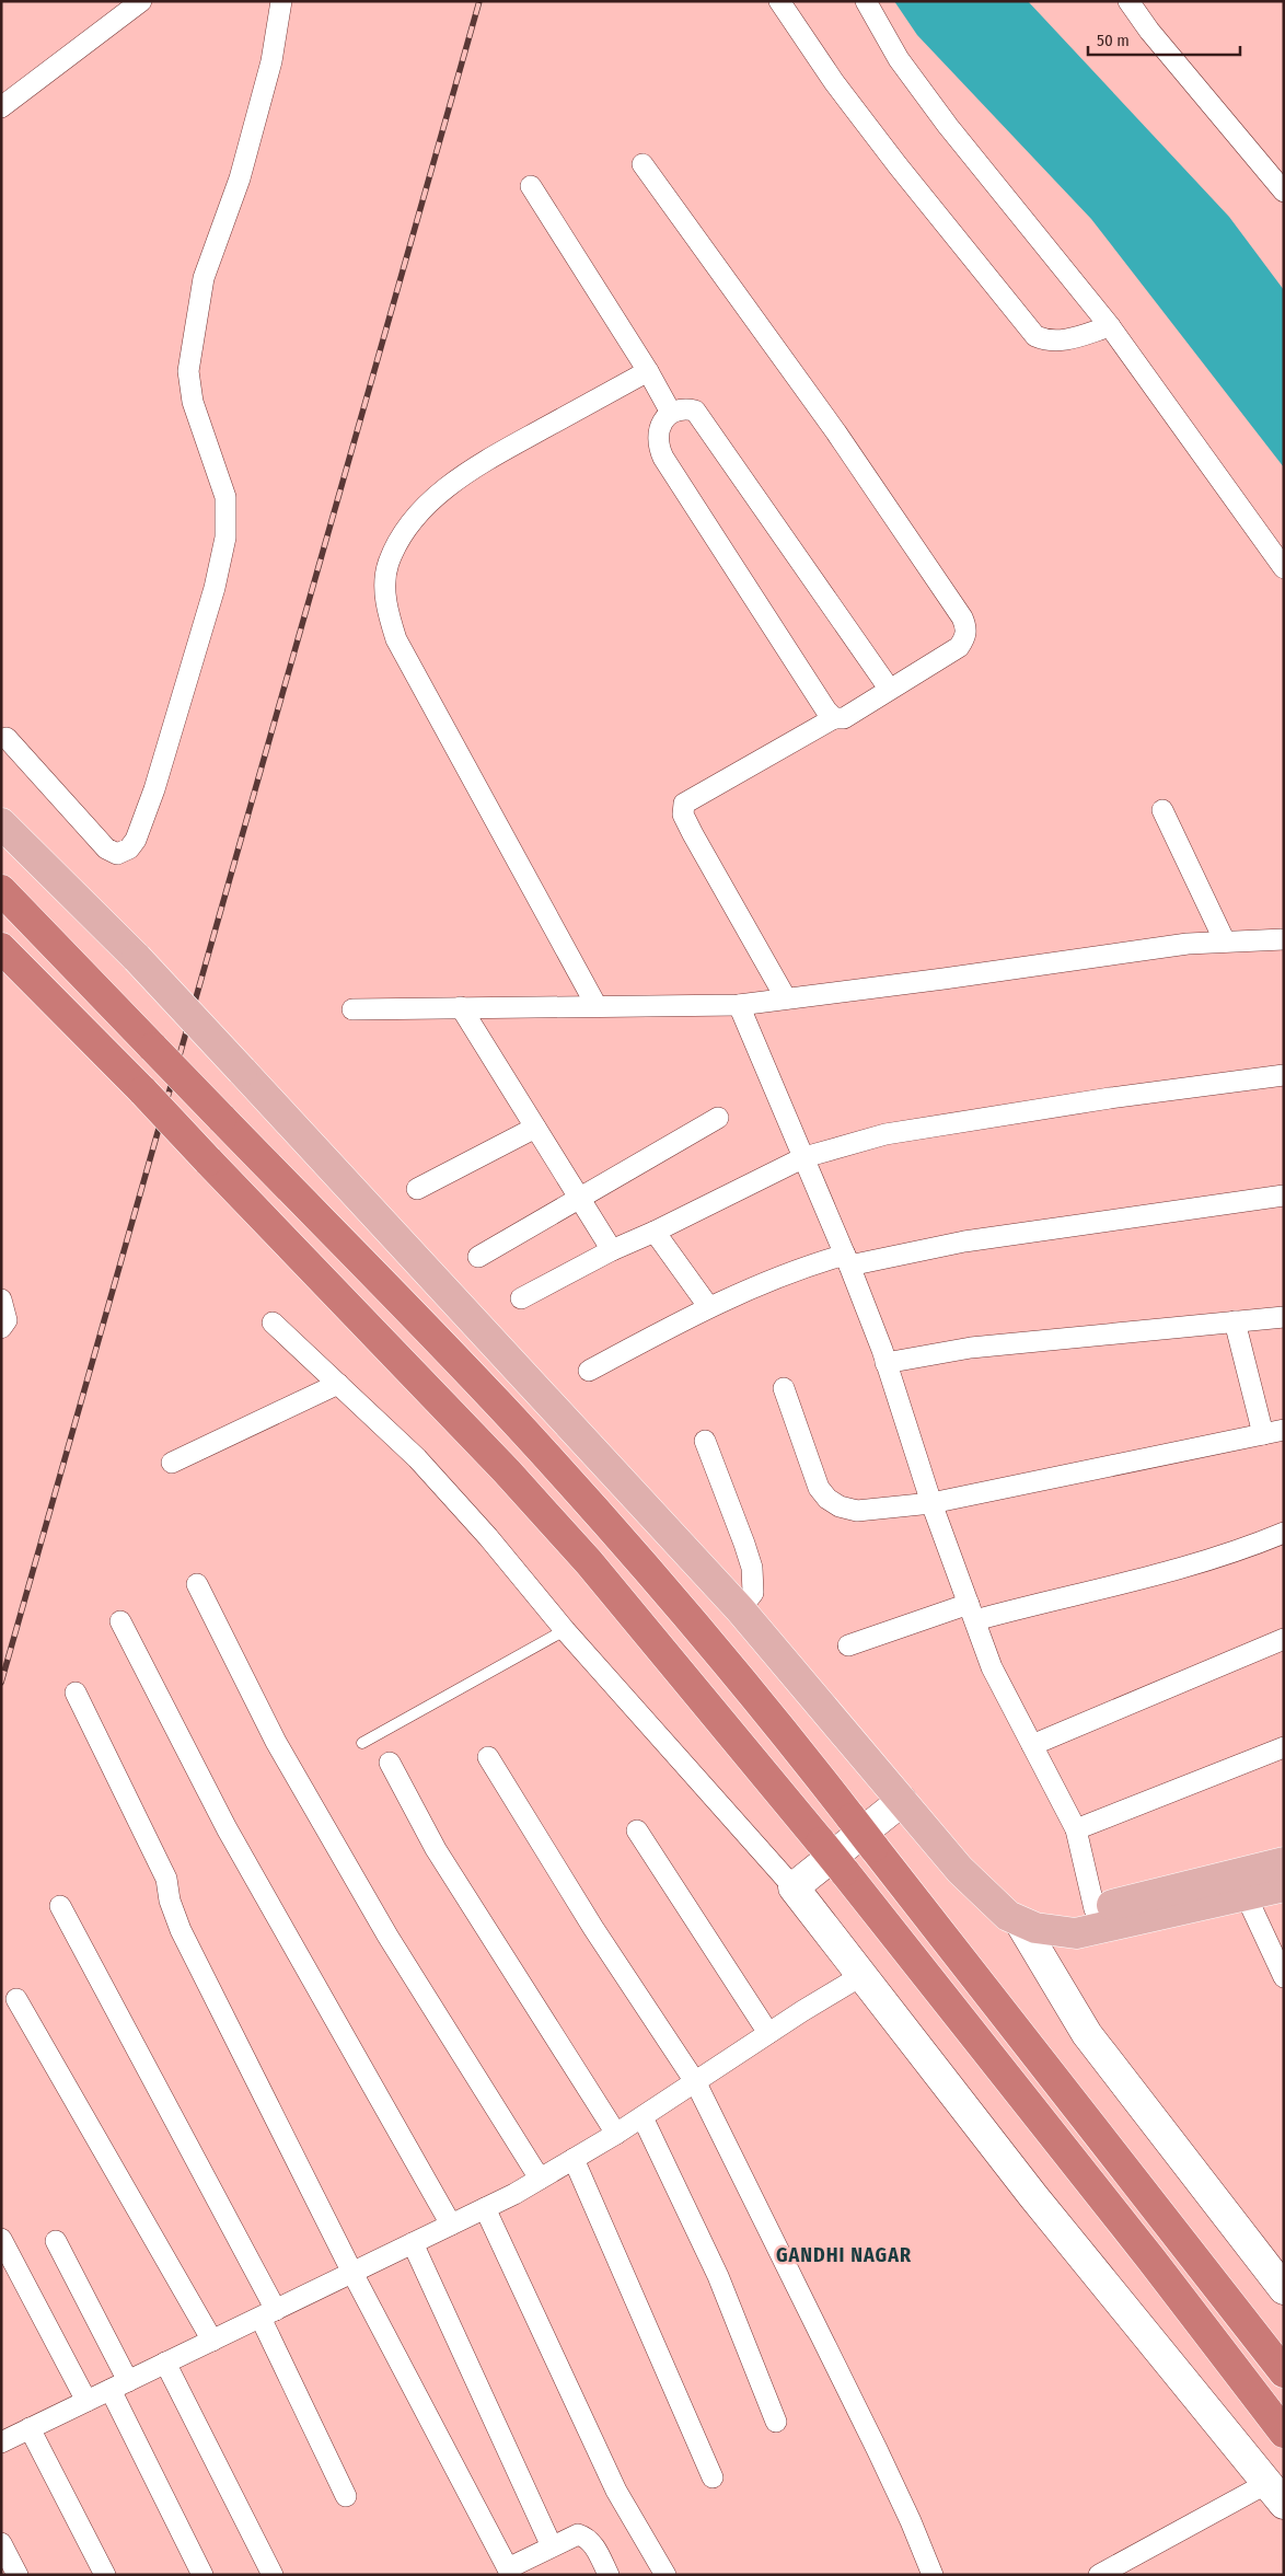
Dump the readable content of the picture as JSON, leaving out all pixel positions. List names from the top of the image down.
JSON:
{
  "districts": ["GANDHI NAGAR"],
  "scale_bar": "50 m"
}
